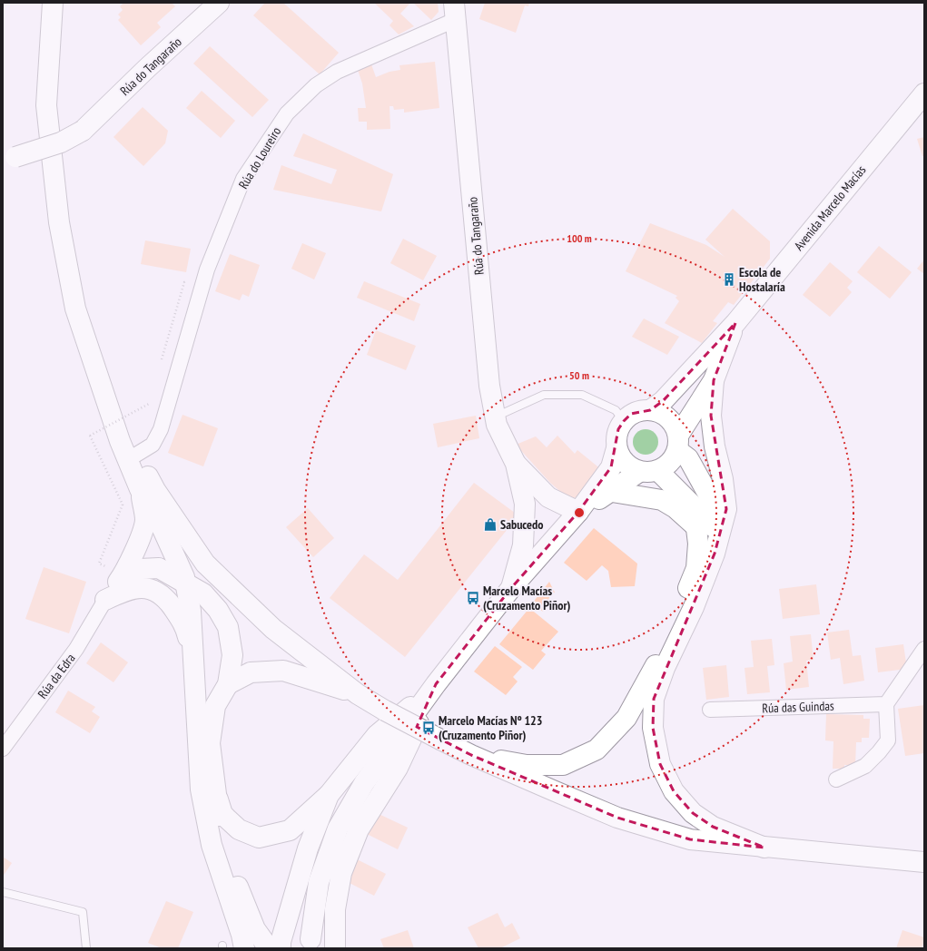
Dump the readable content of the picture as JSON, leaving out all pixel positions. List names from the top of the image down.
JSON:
{
  "streets": {
    "main road": ["Rúa do Tangaraño", "Avenida Marcelo Macías"],
    "street": ["Rúa do Loureiro", "Rúa da Edra", "Rúa das Guindas"]
  },
  "crossings": [
    ["Rúa do Tangaraño", "Rúa do Loureiro"]
  ],
  "places": {
    "building": ["Escola de Hostalaría"],
    "shop": ["Sabucedo"],
    "bus stop": ["Marcelo Macías (Cruzamento Piñor)", "Marcelo Macías Nº 123 (Cruzamento Piñor)"]
  },
  "rings": ["100 m", "50 m"]
}
